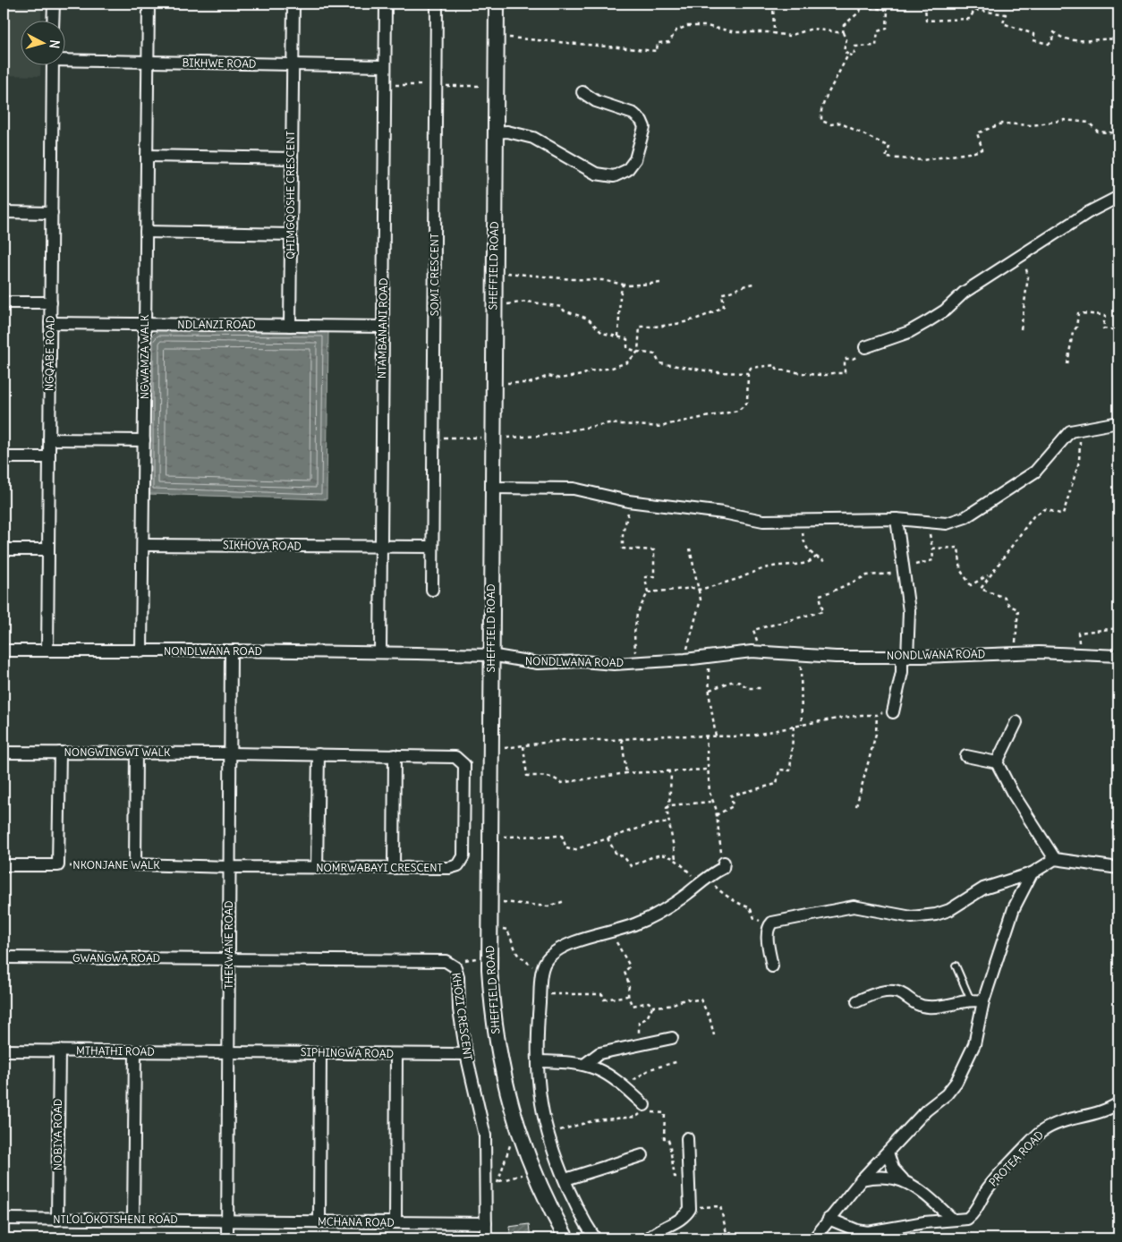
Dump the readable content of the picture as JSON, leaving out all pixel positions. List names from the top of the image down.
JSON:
{
  "streets": {
    "street": [
      "BIKHWE ROAD",
      "QHIMGQOSHE CRESCENT",
      "SHEFFIELD ROAD",
      "SOMI CRESCENT",
      "NDLANZI ROAD",
      "NTAMBANANI ROAD",
      "NGQABE ROAD",
      "NGWAMZA WALK",
      "SIKHOVA ROAD",
      "NONDLWANA ROAD",
      "NONGWINGWI WALK",
      "NKONJANE WALK",
      "NOMRWABAYI CRESCENT",
      "THEKWANE ROAD",
      "GWANGWA ROAD",
      "KHOZI CRESCENT",
      "MTHATHI ROAD",
      "SIPHINGWA ROAD",
      "NOBIYA ROAD",
      "PROTEA ROAD",
      "NTLOLOKOTSHENI ROAD",
      "MCHANA ROAD"
    ]
  },
  "crossings": [
    ["BIKHWE ROAD", "QHIMGQOSHE CRESCENT"],
    ["BIKHWE ROAD", "NTAMBANANI ROAD"],
    ["BIKHWE ROAD", "NGWAMZA WALK"],
    ["QHIMGQOSHE CRESCENT", "NDLANZI ROAD"],
    ["SHEFFIELD ROAD", "NONDLWANA ROAD"],
    ["NDLANZI ROAD", "NTAMBANANI ROAD"],
    ["NDLANZI ROAD", "NGQABE ROAD"],
    ["NDLANZI ROAD", "NGWAMZA WALK"],
    ["NTAMBANANI ROAD", "SIKHOVA ROAD"],
    ["NTAMBANANI ROAD", "NONDLWANA ROAD"],
    ["NGQABE ROAD", "NONDLWANA ROAD"],
    ["NGWAMZA WALK", "SIKHOVA ROAD"],
    ["NGWAMZA WALK", "NONDLWANA ROAD"],
    ["NONDLWANA ROAD", "THEKWANE ROAD"],
    ["NONGWINGWI WALK", "NOMRWABAYI CRESCENT"],
    ["NONGWINGWI WALK", "THEKWANE ROAD"],
    ["NKONJANE WALK", "NOMRWABAYI CRESCENT"],
    ["NKONJANE WALK", "THEKWANE ROAD"],
    ["NOMRWABAYI CRESCENT", "THEKWANE ROAD"],
    ["THEKWANE ROAD", "GWANGWA ROAD"],
    ["THEKWANE ROAD", "KHOZI CRESCENT"],
    ["THEKWANE ROAD", "MTHATHI ROAD"],
    ["THEKWANE ROAD", "SIPHINGWA ROAD"],
    ["THEKWANE ROAD", "NTLOLOKOTSHENI ROAD"],
    ["THEKWANE ROAD", "MCHANA ROAD"],
    ["GWANGWA ROAD", "KHOZI CRESCENT"],
    ["KHOZI CRESCENT", "SIPHINGWA ROAD"],
    ["KHOZI CRESCENT", "MCHANA ROAD"],
    ["MTHATHI ROAD", "SIPHINGWA ROAD"],
    ["MTHATHI ROAD", "NOBIYA ROAD"],
    ["NOBIYA ROAD", "NTLOLOKOTSHENI ROAD"],
    ["NTLOLOKOTSHENI ROAD", "MCHANA ROAD"]
  ],
  "north": "right"
}
